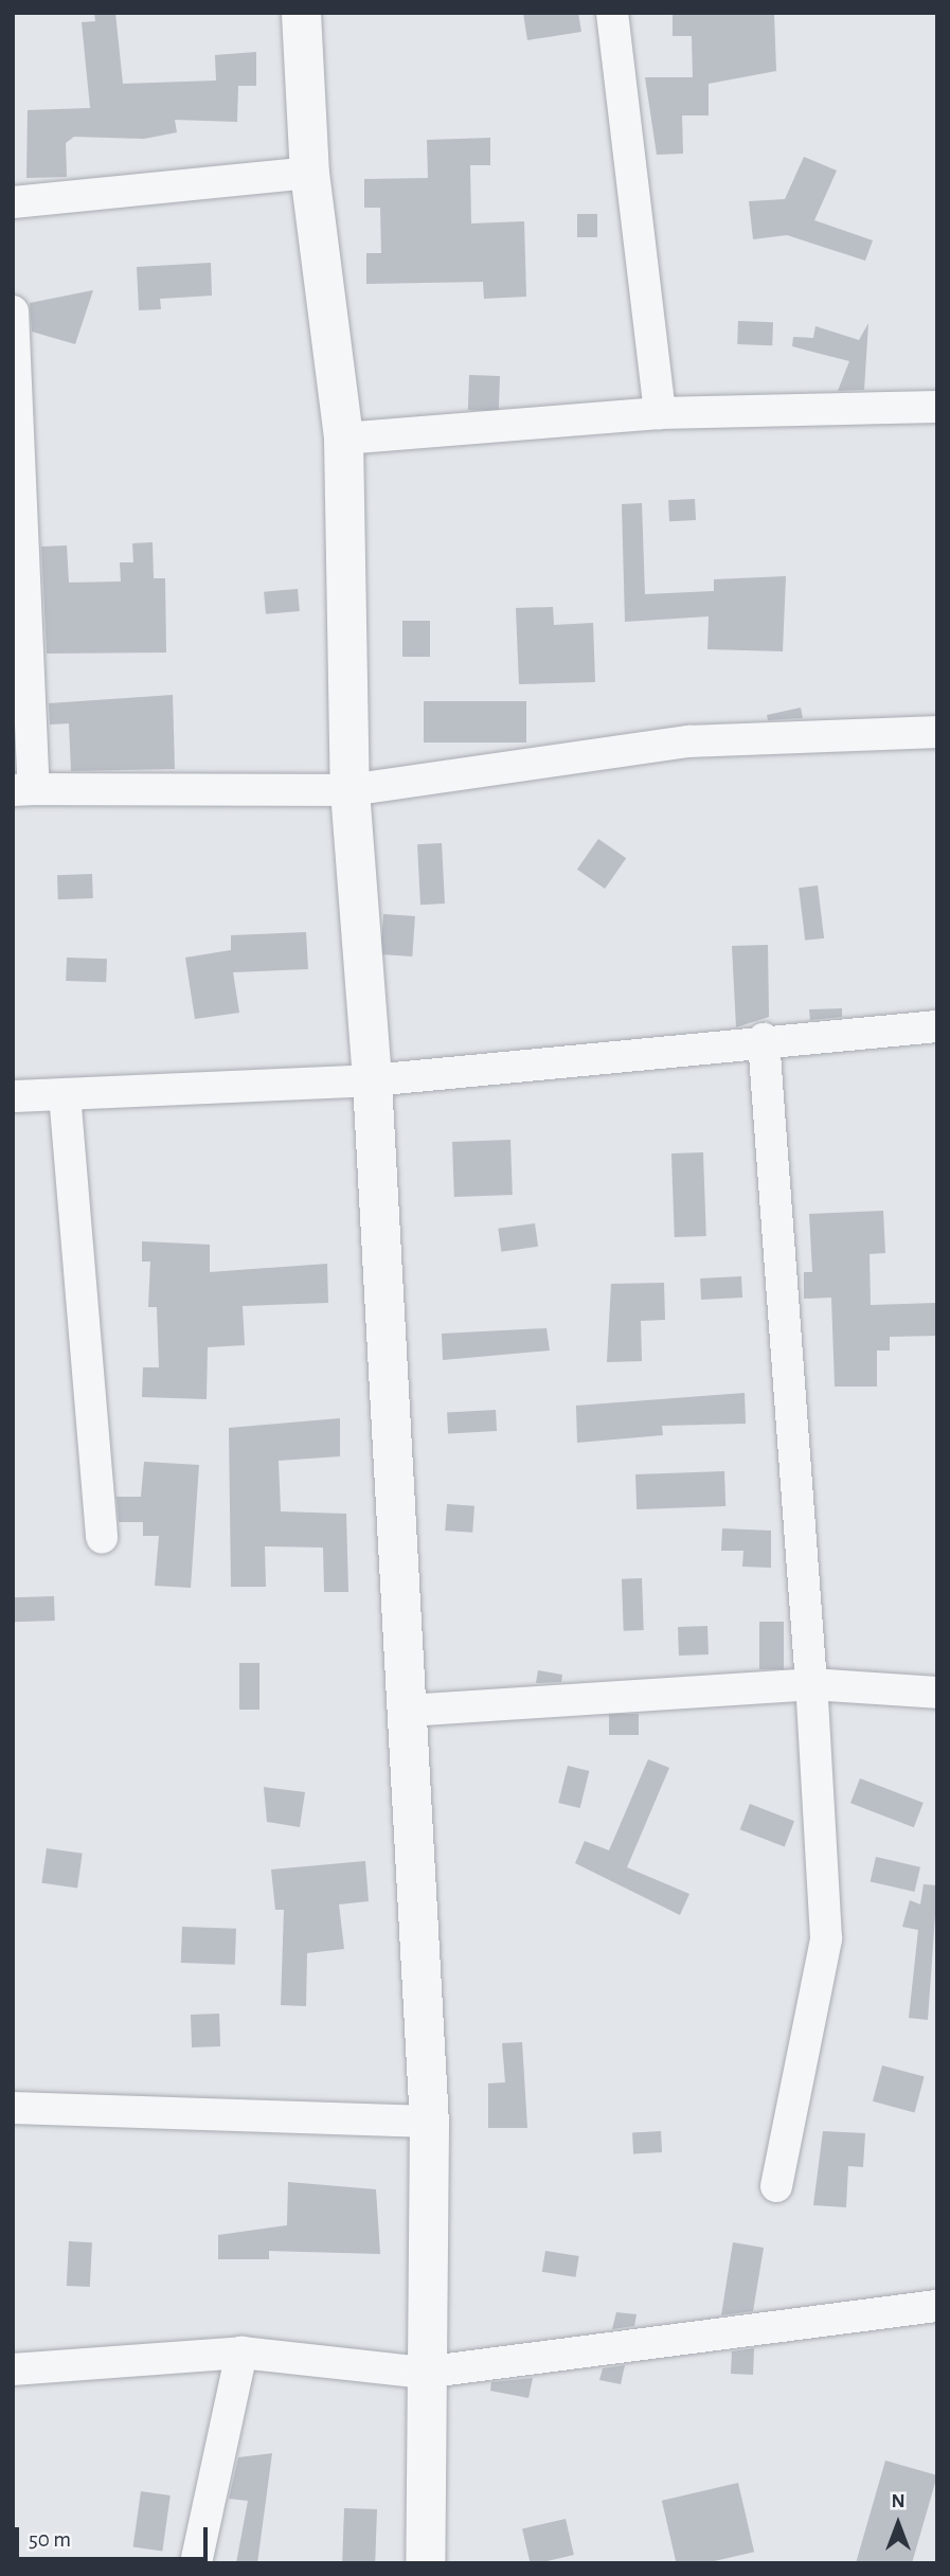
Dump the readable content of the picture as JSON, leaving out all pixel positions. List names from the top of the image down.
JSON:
{
  "scale_bar": "50 m",
  "north": "top"
}
